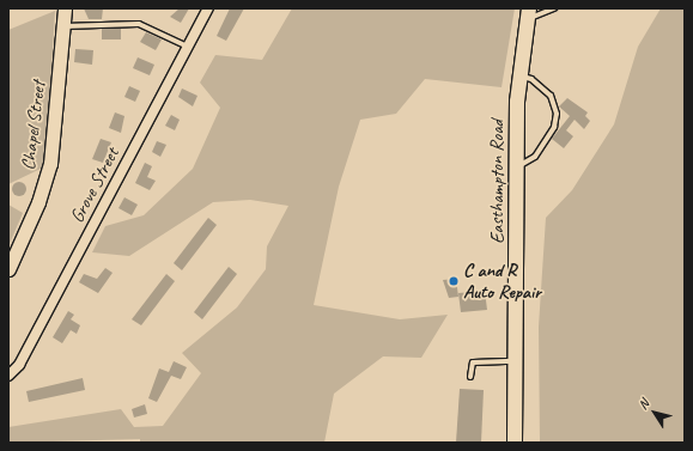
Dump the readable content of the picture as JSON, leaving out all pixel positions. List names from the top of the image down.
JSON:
{
  "streets": {
    "main road": ["Chapel Street", "Easthampton Road"],
    "street": ["Grove Street"]
  },
  "places": ["C and R Auto Repair"],
  "north": "top left"
}
